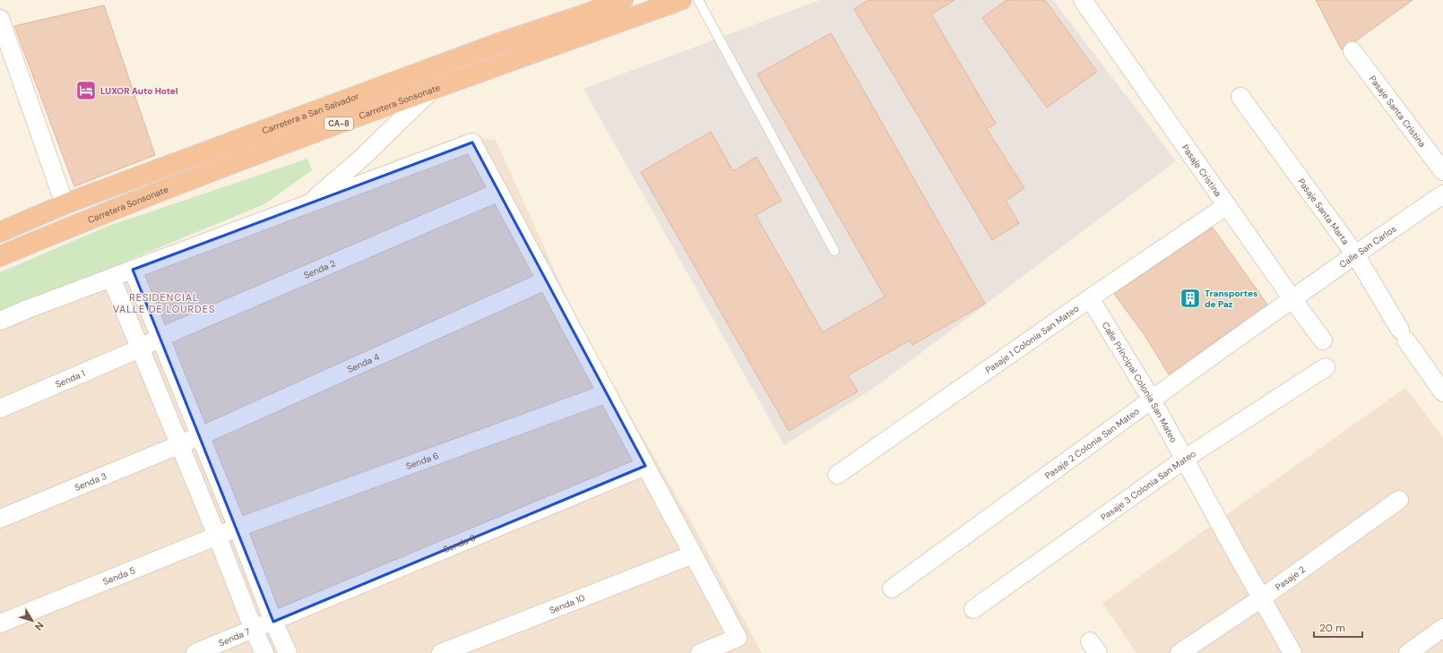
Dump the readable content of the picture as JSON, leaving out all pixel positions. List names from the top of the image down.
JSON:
{
  "streets": {
    "highway": ["Carretera Sonsonate", "Carretera a San Salvador", "CA-8"],
    "street": [
      "Pasaje Santa Cristina",
      "Pasaje Cristina",
      "Pasaje Santa Marta",
      "Calle San Carlos",
      "Senda 2",
      "Pasaje 1 Colonia San Mateo",
      "Senda 4",
      "Senda 1",
      "Calle Principal Colonia San Mateo",
      "Pasaje 2 Colonia San Mateo",
      "Senda 6",
      "Senda 3",
      "Pasaje 3 Colonia San Mateo",
      "Senda 8",
      "Senda 5",
      "Pasaje 2",
      "Senda 10",
      "Senda 7"
    ]
  },
  "crossings": [
    ["Pasaje Cristina", "Calle San Carlos"],
    ["Pasaje Cristina", "Pasaje 1 Colonia San Mateo"],
    ["Pasaje Cristina", "Pasaje 2 Colonia San Mateo"],
    ["Pasaje Santa Marta", "Calle San Carlos"],
    ["Calle San Carlos", "Pasaje 2 Colonia San Mateo"],
    ["Senda 2", "Senda 1"],
    ["Pasaje 1 Colonia San Mateo", "Calle Principal Colonia San Mateo"],
    ["Senda 4", "Senda 3"],
    ["Calle Principal Colonia San Mateo", "Pasaje 2 Colonia San Mateo"],
    ["Calle Principal Colonia San Mateo", "Pasaje 3 Colonia San Mateo"],
    ["Calle Principal Colonia San Mateo", "Pasaje 2"],
    ["Senda 6", "Senda 5"],
    ["Senda 8", "Senda 7"]
  ],
  "districts": ["RESIDENCIAL VALLE DE LOURDES"],
  "places": {
    "hotel": ["LUXOR Auto Hotel"],
    "building": ["Transportes de Paz"]
  },
  "scale_bar": "20 m",
  "north": "bottom right"
}
